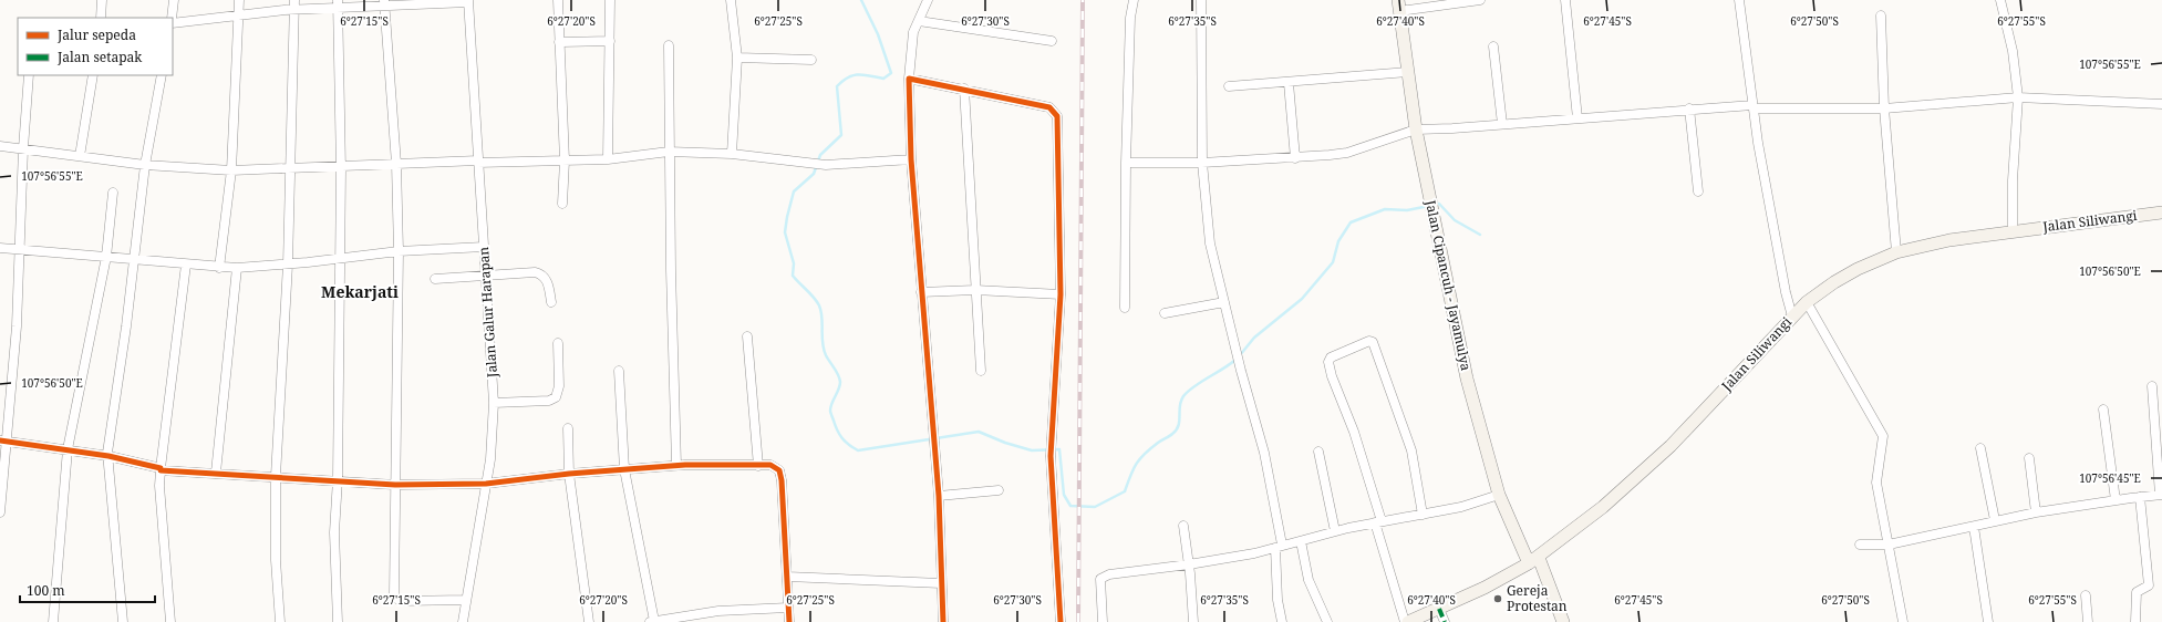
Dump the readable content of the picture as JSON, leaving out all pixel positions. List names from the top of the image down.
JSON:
{
  "streets": {
    "street": ["Jalan Siliwangi", "Jalan Cipancuh - Jayamulya", "Jalan Galur Harapan"]
  },
  "crossings": [
    ["Jalan Siliwangi", "Jalan Cipancuh - Jayamulya"]
  ],
  "districts": ["Mekarjati"],
  "places": ["Gereja Protestan"],
  "legend": ["Jalur sepeda", "Jalan setapak"],
  "scale_bar": "100 m",
  "coordinates": [
    "6°27'15\"S",
    "6°27'20\"S",
    "6°27'25\"S",
    "6°27'30\"S",
    "6°27'35\"S",
    "6°27'40\"S",
    "6°27'45\"S",
    "6°27'50\"S",
    "6°27'55\"S",
    "107°56'55\"E",
    "107°56'50\"E",
    "107°56'45\"E"
  ]
}
